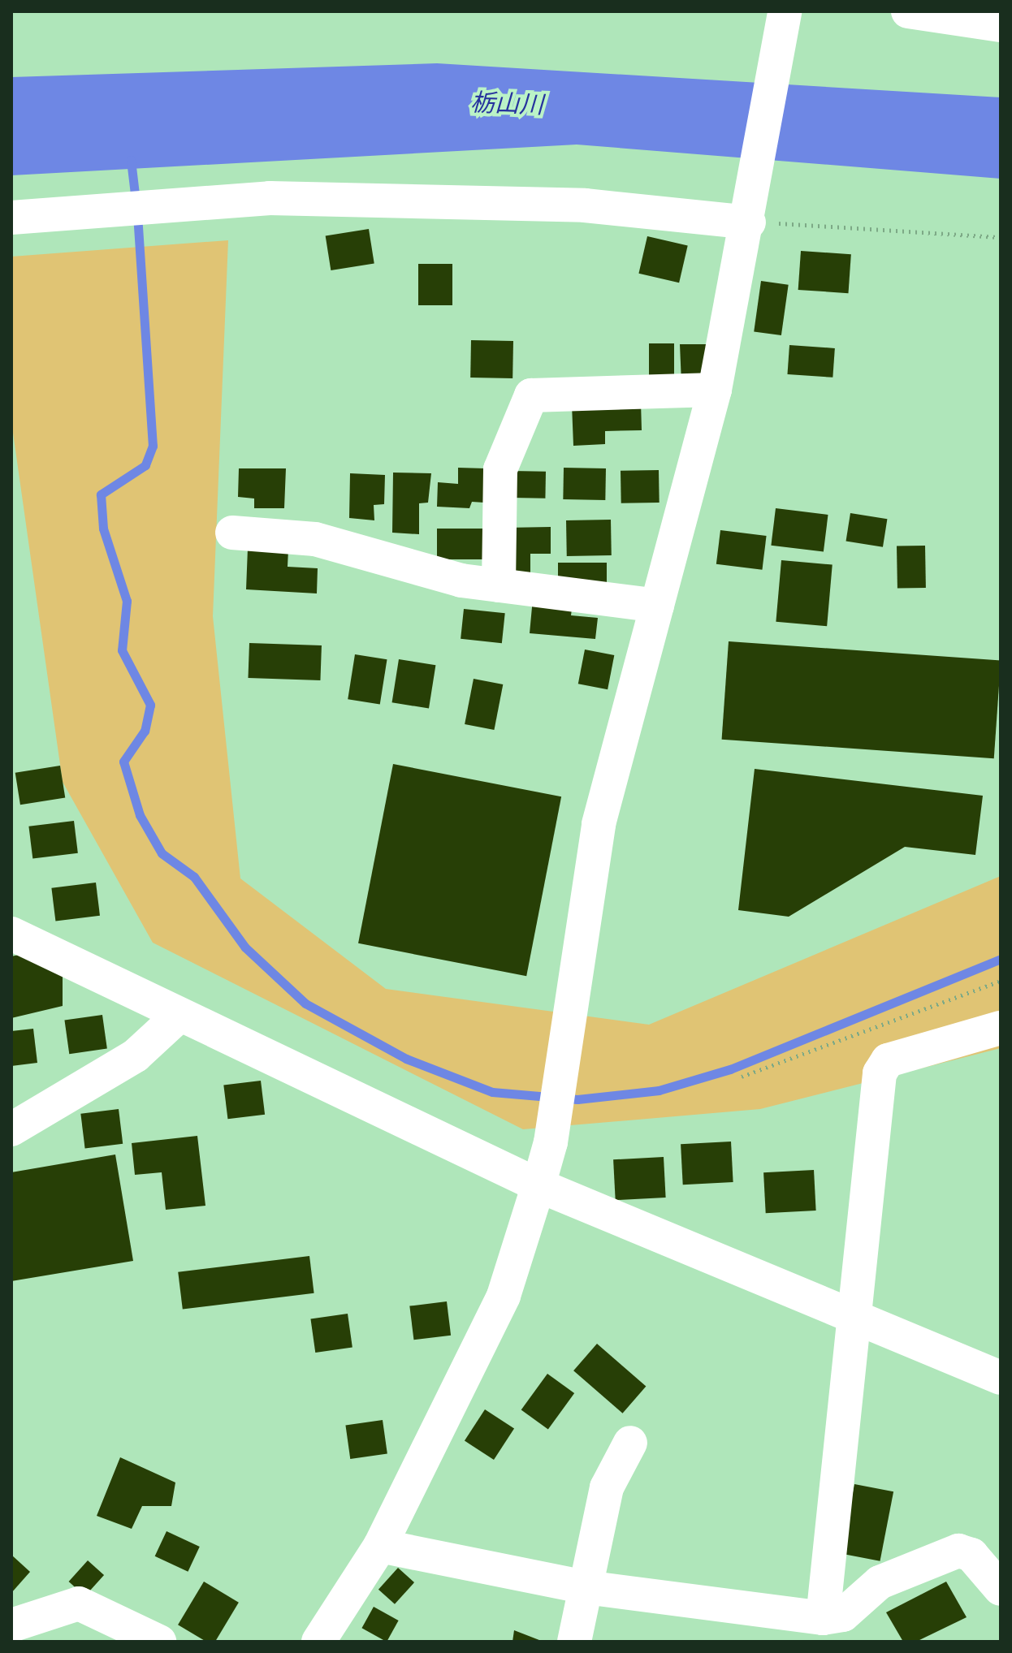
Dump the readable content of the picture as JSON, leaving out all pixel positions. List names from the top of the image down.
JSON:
{
  "water": ["栃山川"]
}
